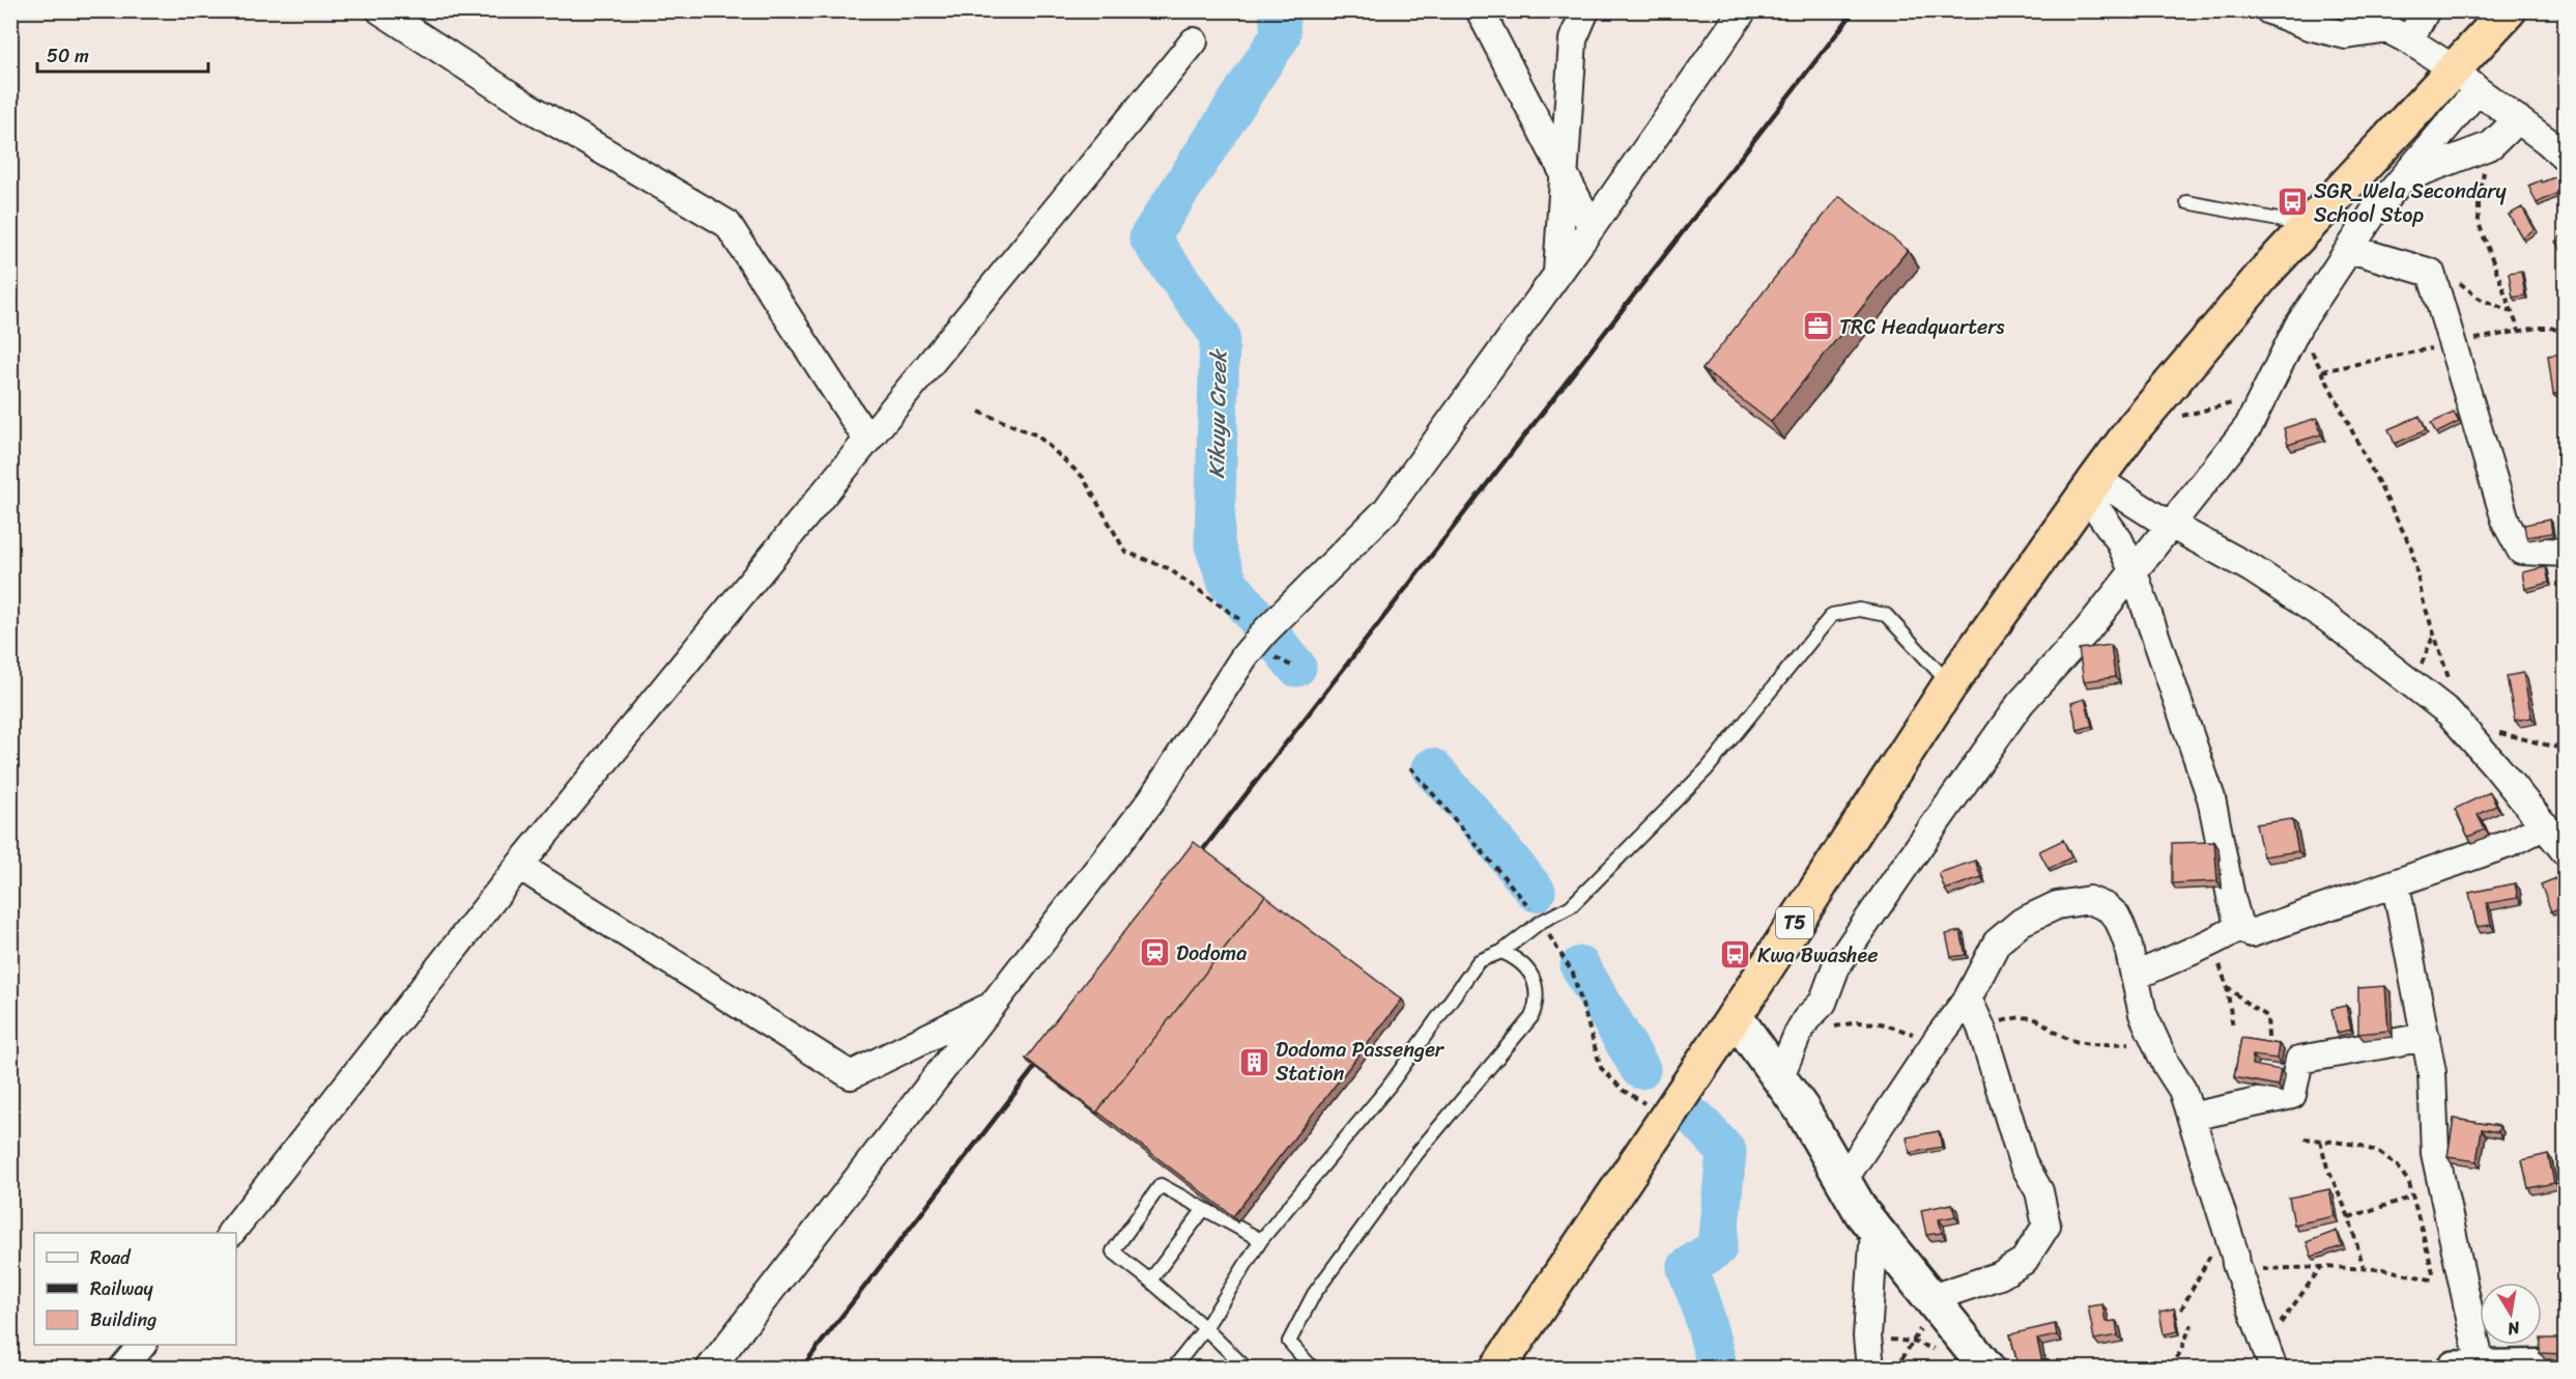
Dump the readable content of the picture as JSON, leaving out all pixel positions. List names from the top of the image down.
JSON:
{
  "streets": {
    "highway": ["T5"]
  },
  "water": ["Kikuyu Creek"],
  "places": {
    "bus stop": ["SGR_Wela Secondary School Stop", "Kwa Bwashee"],
    "office": ["TRC Headquarters"],
    "station": ["Dodoma"],
    "building": ["Dodoma Passenger Station"]
  },
  "legend": ["Road", "Railway", "Building"],
  "scale_bar": "50 m",
  "north": "bottom"
}
